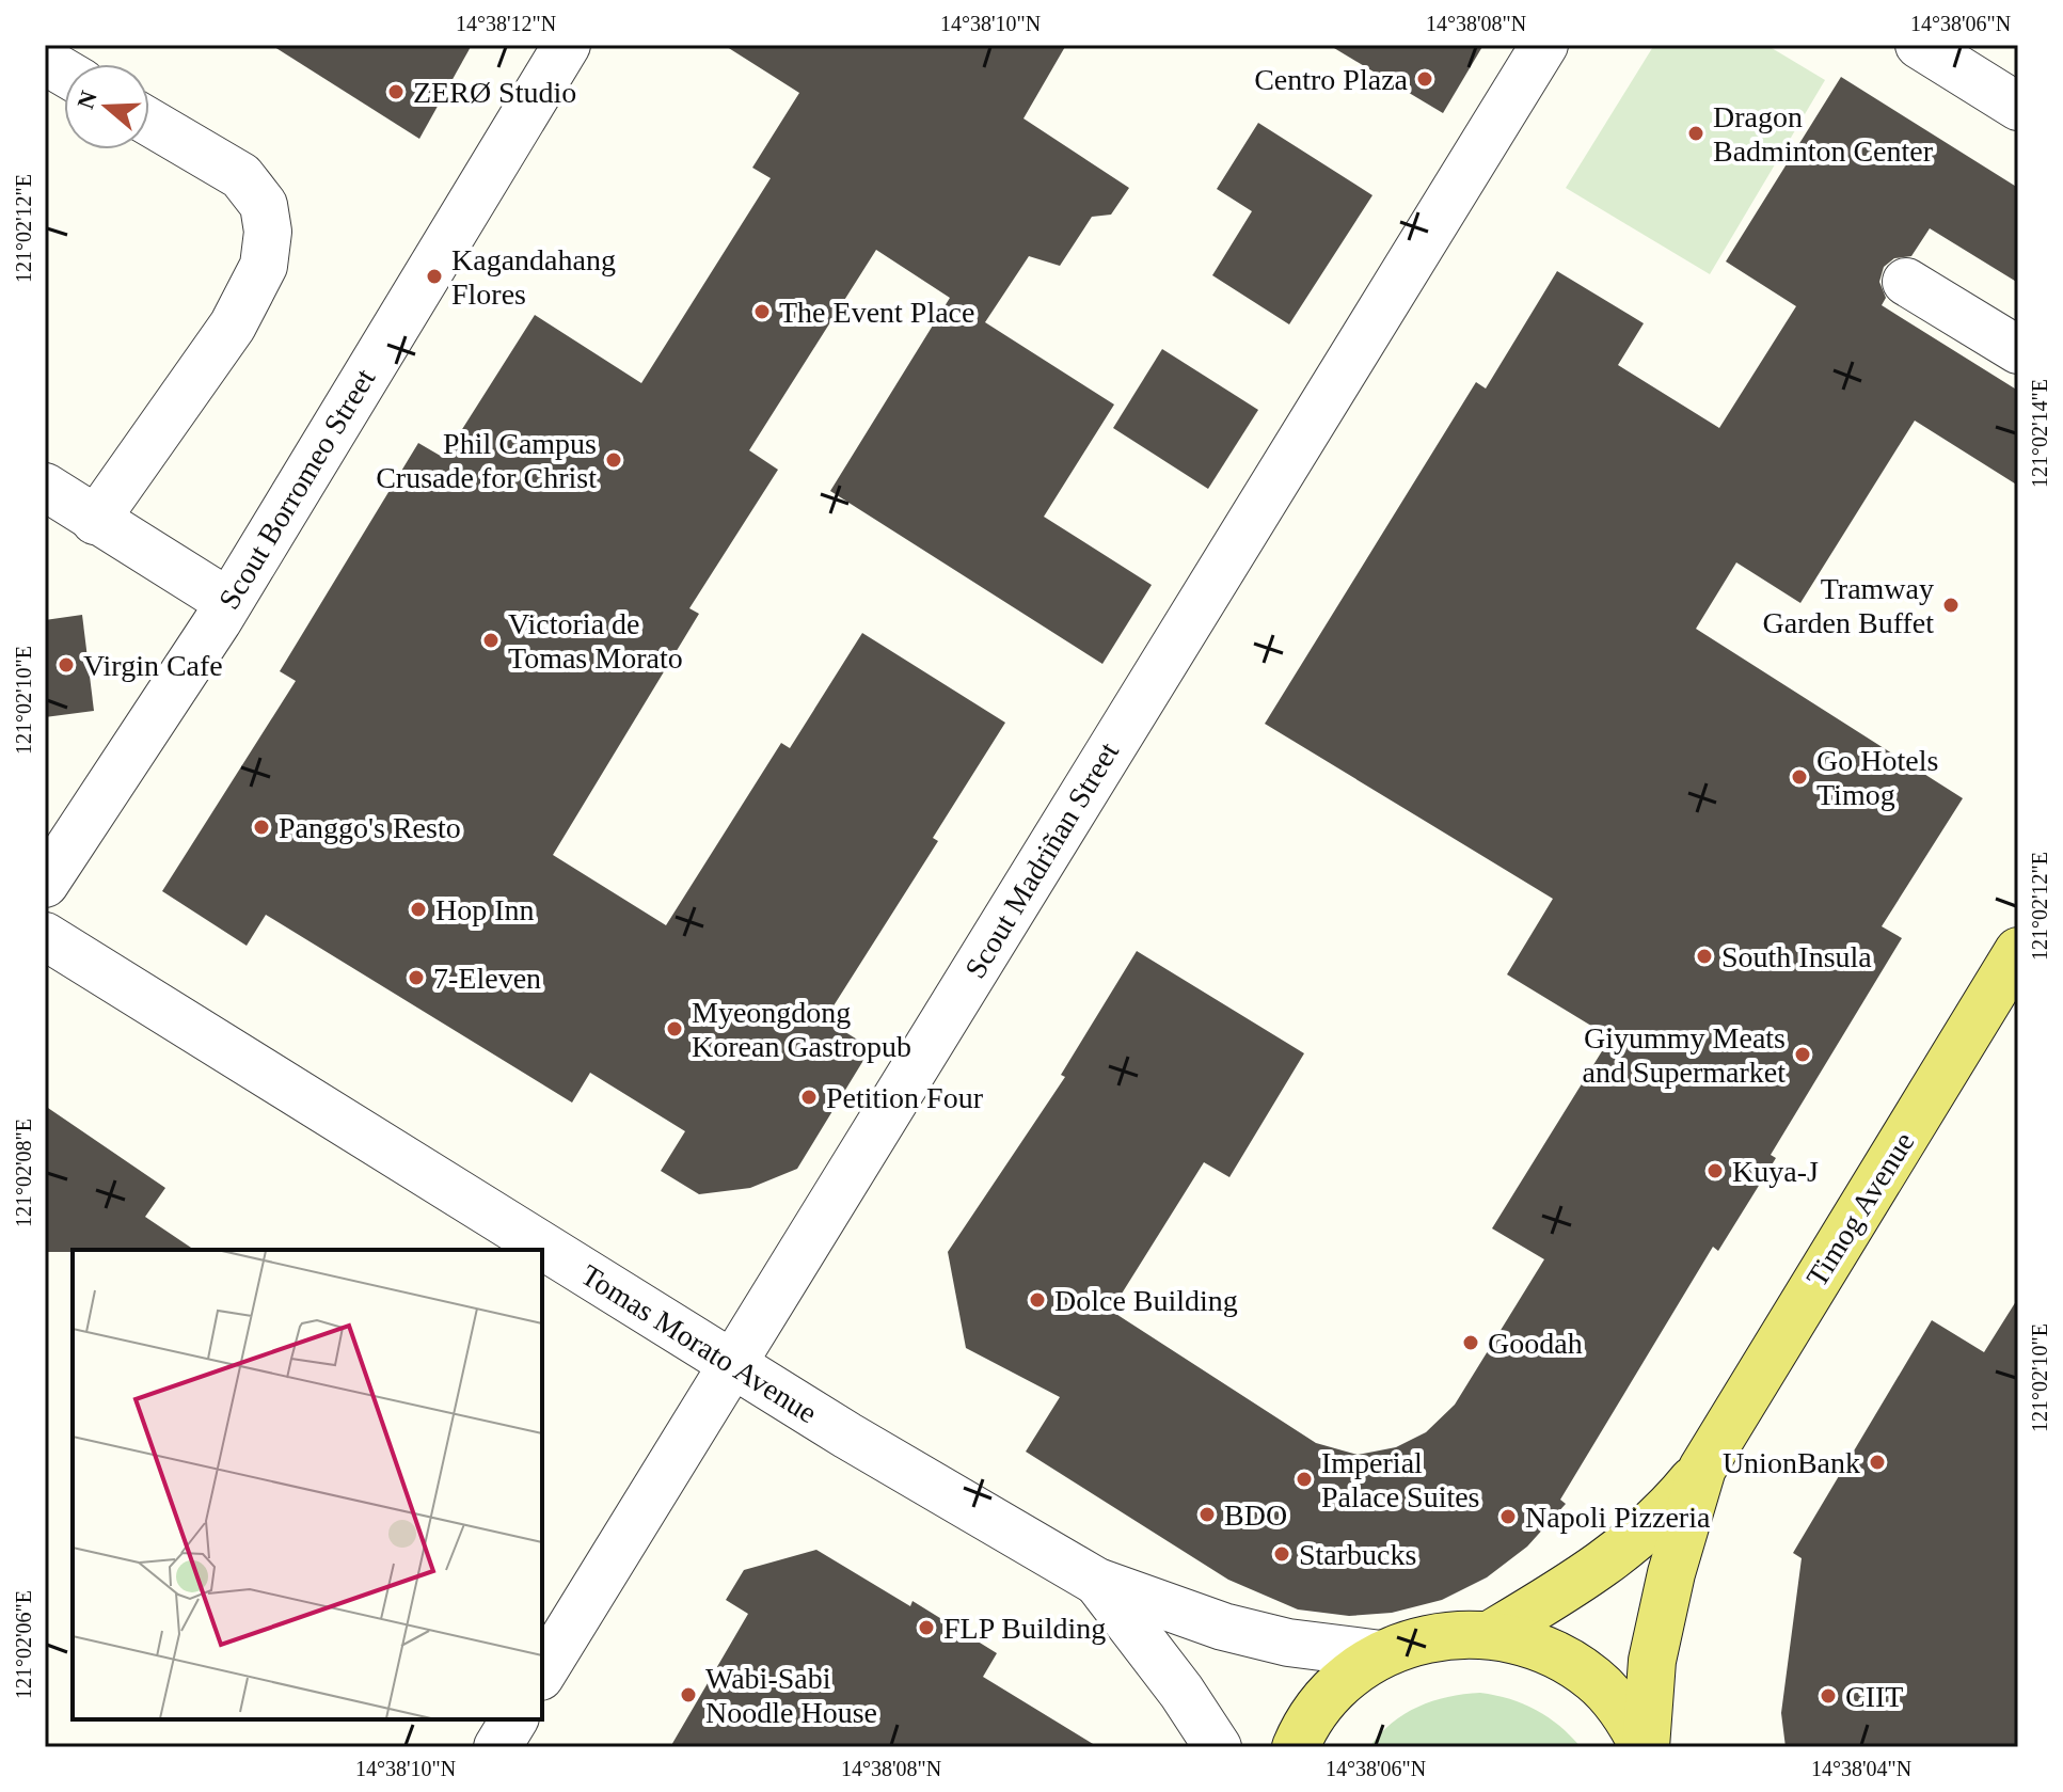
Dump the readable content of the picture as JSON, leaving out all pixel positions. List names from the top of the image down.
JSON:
{
  "streets": {
    "main road": ["Timog Avenue"],
    "street": ["Scout Borromeo Street", "Scout Madriñan Street", "Tomas Morato Avenue"]
  },
  "crossings": [
    ["Scout Madriñan Street", "Tomas Morato Avenue"]
  ],
  "places": [
    "Centro Plaza",
    "ZERØ Studio",
    "Dragon Badminton Center",
    "Kagandahang Flores",
    "The Event Place",
    "Phil Campus Crusade for Christ",
    "Tramway Garden Buffet",
    "Victoria de Tomas Morato",
    "Virgin Cafe",
    "Go Hotels Timog",
    "Panggo's Resto",
    "Hop Inn",
    "South Insula",
    "7-Eleven",
    "Myeongdong Korean Gastropub",
    "Giyummy Meats and Supermarket",
    "Petition Four",
    "Kuya-J",
    "Dolce Building",
    "Goodah",
    "UnionBank",
    "Imperial Palace Suites",
    "BDO",
    "Napoli Pizzeria",
    "Starbucks",
    "FLP Building",
    "Wabi-Sabi Noodle House",
    "CIIT"
  ],
  "north": "left",
  "coordinates": [
    "14°38'12\"N",
    "14°38'10\"N",
    "14°38'08\"N",
    "14°38'06\"N",
    "121°02'12\"E",
    "121°02'14\"E",
    "121°02'10\"E",
    "121°02'08\"E",
    "121°02'06\"E",
    "14°38'04\"N"
  ]
}
